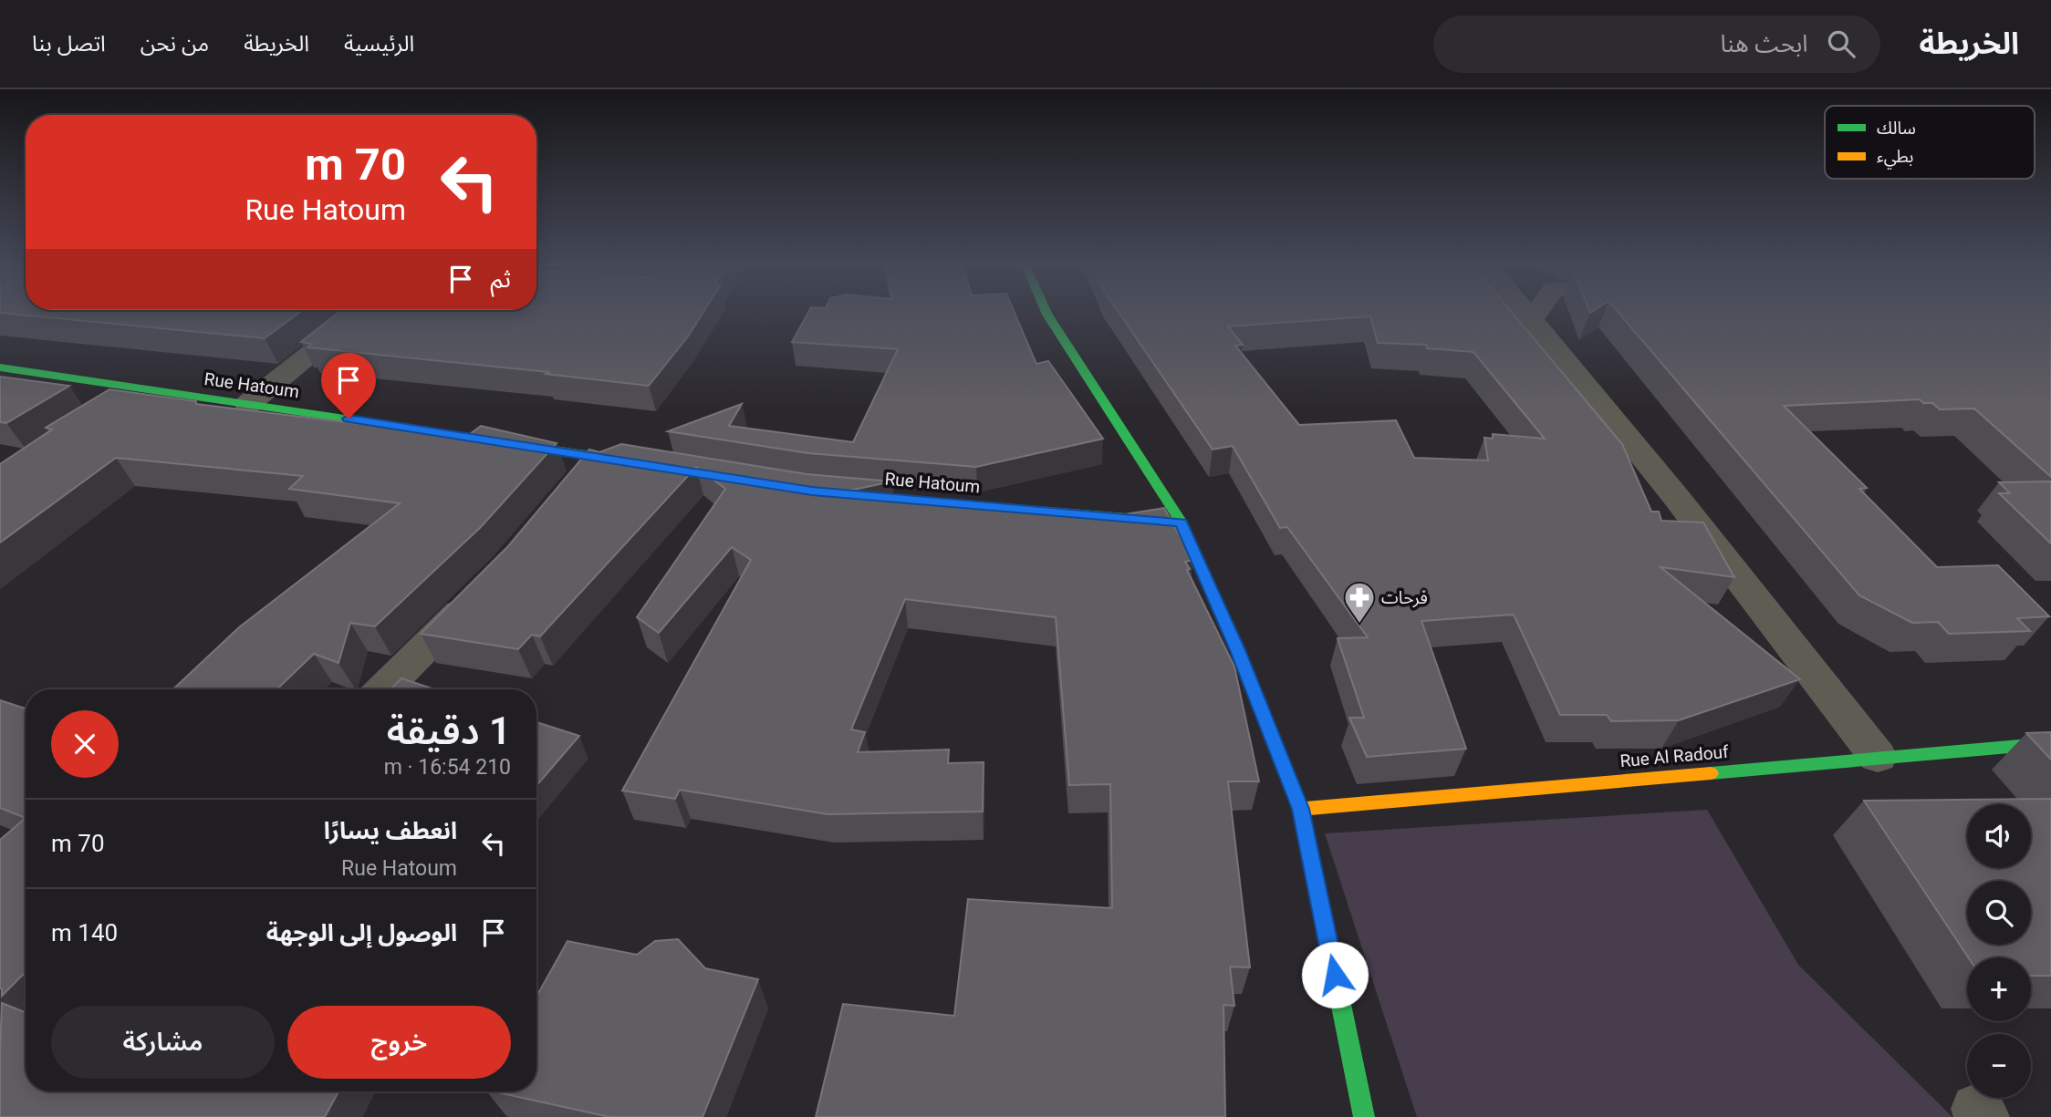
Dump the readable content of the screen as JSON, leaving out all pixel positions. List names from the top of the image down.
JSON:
{
  "streets": {
    "street": ["Rue Hatoum", "Rue Al Radouf"]
  },
  "places": {
    "pharmacy": ["فرحات"]
  },
  "legend": ["سالك", "بطيء"],
  "page": {
    "header": "الخريطة",
    "search": "ابحث هنا",
    "nav": [
      "الرئيسية",
      "الخريطة",
      "من نحن",
      "اتصل بنا"
    ],
    "turn": ["70 m", "Rue Hatoum"],
    "then": "ثم",
    "heading": ["1 دقيقة", "210 m · 16:54"],
    "list": [
      {
        "name": "انعطف يسارًا",
        "note": "Rue Hatoum",
        "value": "70 m"
      },
      {
        "name": "الوصول إلى الوجهة",
        "value": "140 m"
      }
    ],
    "map_buttons": ["+", "−"],
    "buttons": ["خروج", "مشاركة"]
  }
}
